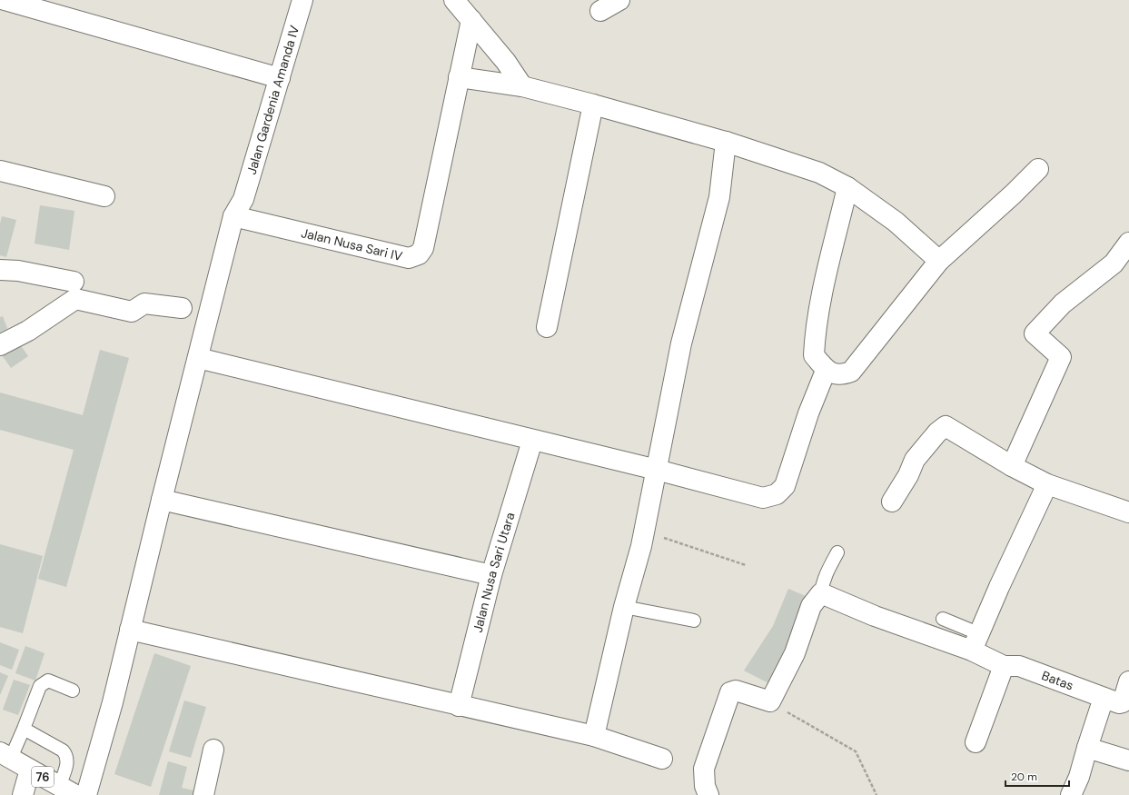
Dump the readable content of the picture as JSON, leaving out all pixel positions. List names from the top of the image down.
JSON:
{
  "streets": {
    "street": [
      "Jalan Gardenia Amanda IV",
      "Jalan Nusa Sari IV",
      "Jalan Nusa Sari Utara",
      "Batas",
      "76"
    ]
  },
  "crossings": [
    ["Jalan Gardenia Amanda IV", "Jalan Nusa Sari IV"]
  ],
  "scale_bar": "20 m"
}
